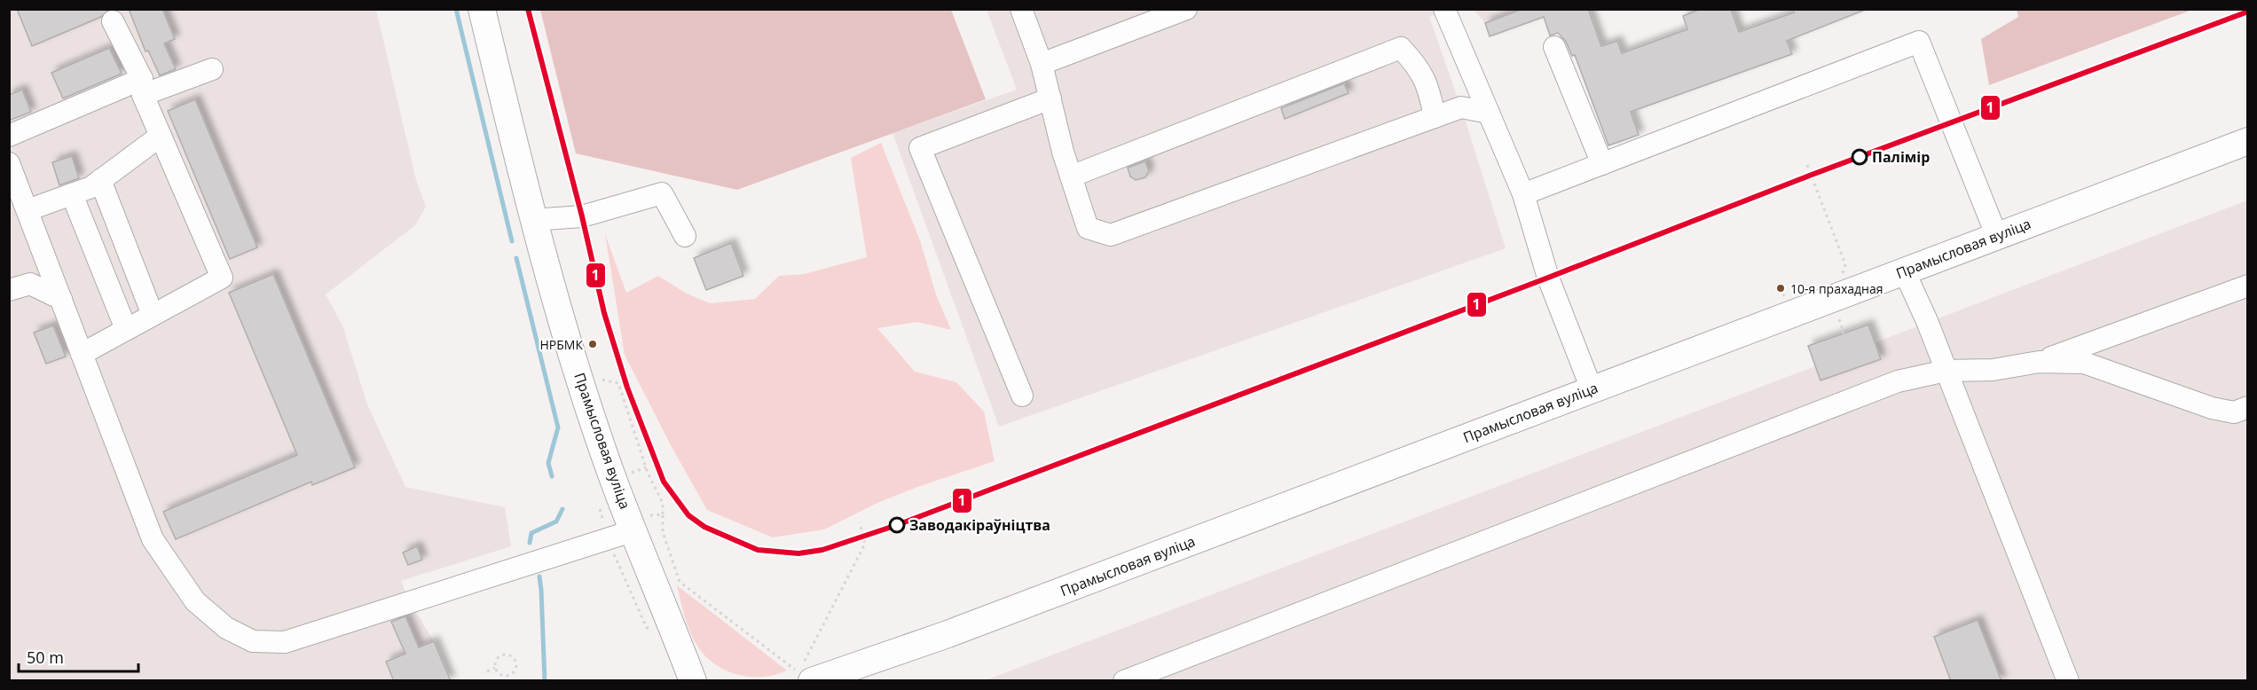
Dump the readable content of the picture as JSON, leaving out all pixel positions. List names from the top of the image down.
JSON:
{
  "streets": {
    "main road": ["Прамысловая вуліца"]
  },
  "places": [
    "Палімір",
    "10-я прахадная",
    "НРБМК",
    "Заводакіраўніцтва"
  ],
  "lines": ["transit line 1"],
  "scale_bar": "50 m"
}
